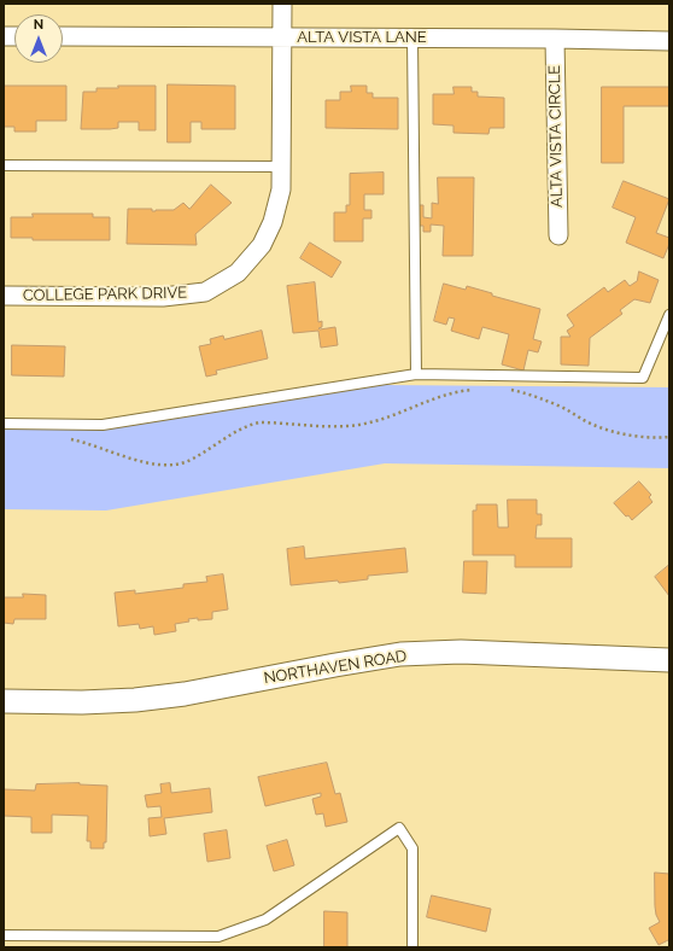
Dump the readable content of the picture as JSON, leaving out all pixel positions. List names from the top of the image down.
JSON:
{
  "streets": {
    "street": [
      "ALTA VISTA LANE",
      "ALTA VISTA CIRCLE",
      "COLLEGE PARK DRIVE",
      "NORTHAVEN ROAD"
    ]
  },
  "crossings": [
    ["ALTA VISTA LANE", "ALTA VISTA CIRCLE"],
    ["ALTA VISTA LANE", "COLLEGE PARK DRIVE"]
  ],
  "north": "top"
}
